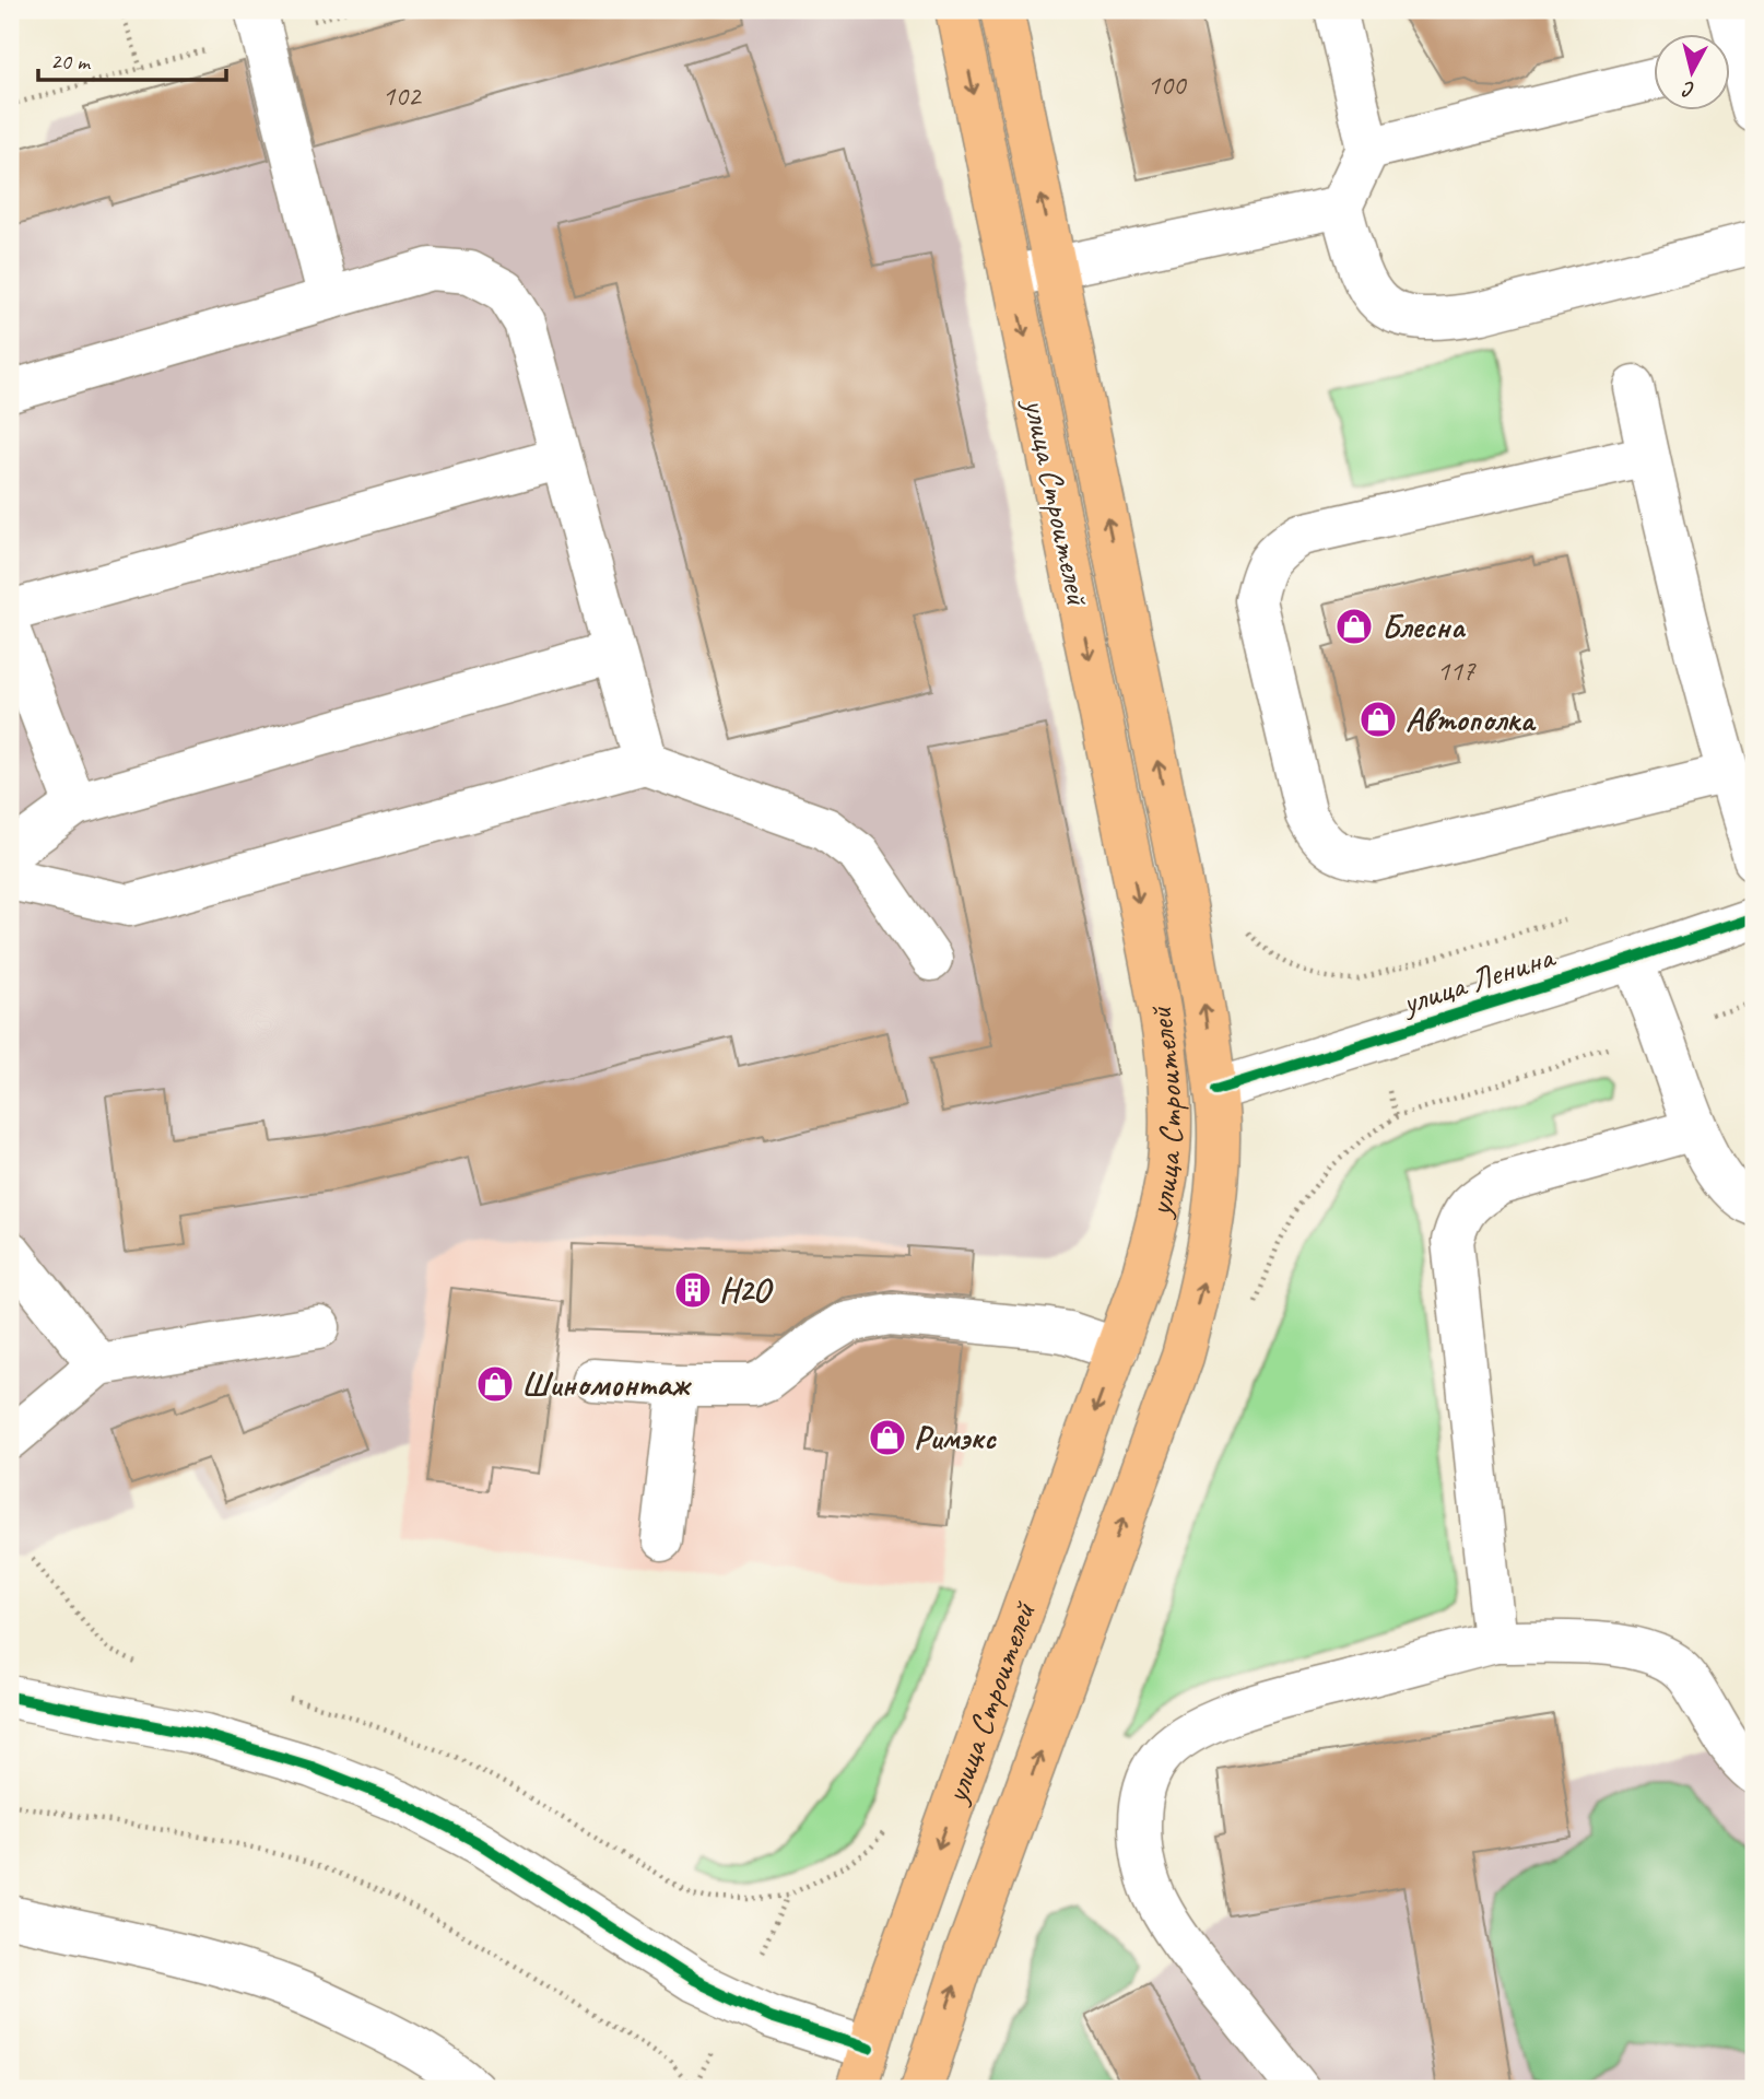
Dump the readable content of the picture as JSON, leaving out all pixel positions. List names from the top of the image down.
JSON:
{
  "streets": {
    "main road": ["улица Строителей"],
    "street": ["улица Ленина"]
  },
  "crossings": [
    ["улица Строителей", "улица Ленина"]
  ],
  "places": {
    "shop": [
      "Блесна",
      "Автополка",
      "Шиномонтаж",
      "Римэкс"
    ],
    "building": ["H2O"]
  },
  "house_numbers": ["100", "102", "117"],
  "scale_bar": "20 m",
  "north": "bottom"
}
